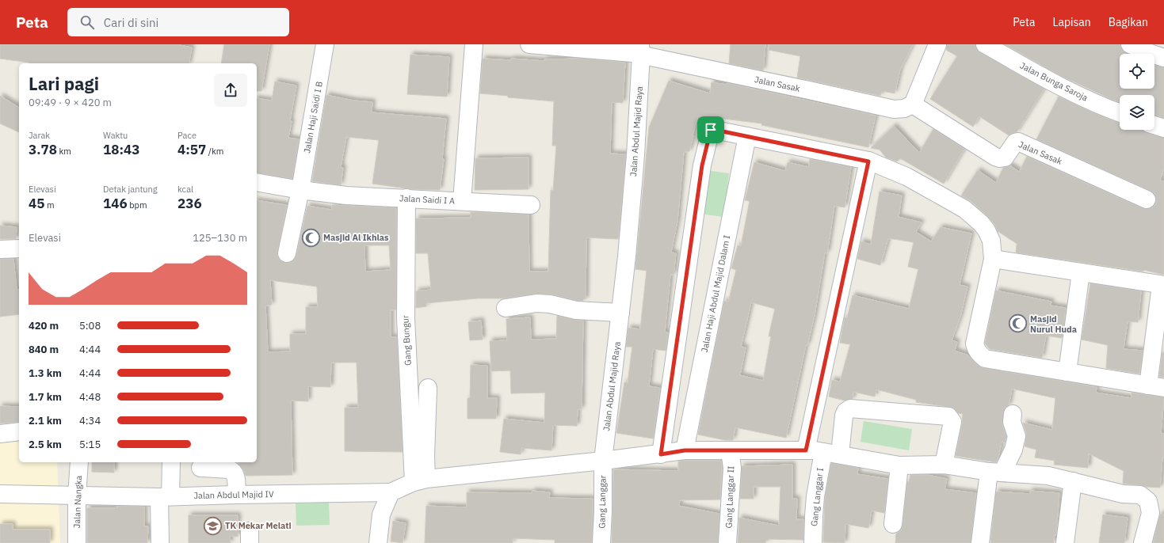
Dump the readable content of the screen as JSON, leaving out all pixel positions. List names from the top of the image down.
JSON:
{
  "streets": {
    "street": [
      "Jalan Bunga Saroja",
      "Jalan Sasak",
      "Jalan Haji Saidi I B",
      "Jalan Abdul Majid Raya",
      "Jalan Saidi I A",
      "Jalan Haji Abdul Majid Dalam I",
      "Gang Bungur",
      "Jalan Abdul Majid IV",
      "Gang Langgar II",
      "Gang Langgar I",
      "Jalan Nangka",
      "Gang Langgar"
    ]
  },
  "crossings": [
    ["Jalan Sasak", "Jalan Abdul Majid Raya"],
    ["Jalan Haji Saidi I B", "Jalan Saidi I A"],
    ["Jalan Abdul Majid Raya", "Gang Langgar"],
    ["Jalan Saidi I A", "Gang Bungur"],
    ["Jalan Abdul Majid IV", "Jalan Nangka"]
  ],
  "places": {
    "mosque": ["Masjid Al Ikhlas", "Masjid Nurul Huda"],
    "school or university": ["TK Mekar Melati"]
  },
  "page": {
    "header": "Peta",
    "search": "Cari di sini",
    "nav": ["Peta", "Lapisan", "Bagikan"],
    "heading": ["Lari pagi", "09:49 · 9 × 420 m"],
    "stats": [
      ["Jarak", "3.78 km"],
      ["Waktu", "18:43"],
      ["Pace", "4:57 /km"],
      ["Elevasi", "45 m"],
      ["Detak jantung", "146 bpm"],
      ["kcal", "236"]
    ],
    "chart": ["Elevasi", "125–130 m"],
    "list": [
      {
        "name": "420 m",
        "note": "5:08"
      },
      {
        "name": "840 m",
        "note": "4:44"
      },
      {
        "name": "1.3 km",
        "note": "4:44"
      },
      {
        "name": "1.7 km",
        "note": "4:48"
      },
      {
        "name": "2.1 km",
        "note": "4:34"
      },
      {
        "name": "2.5 km",
        "note": "5:15"
      }
    ]
  }
}
